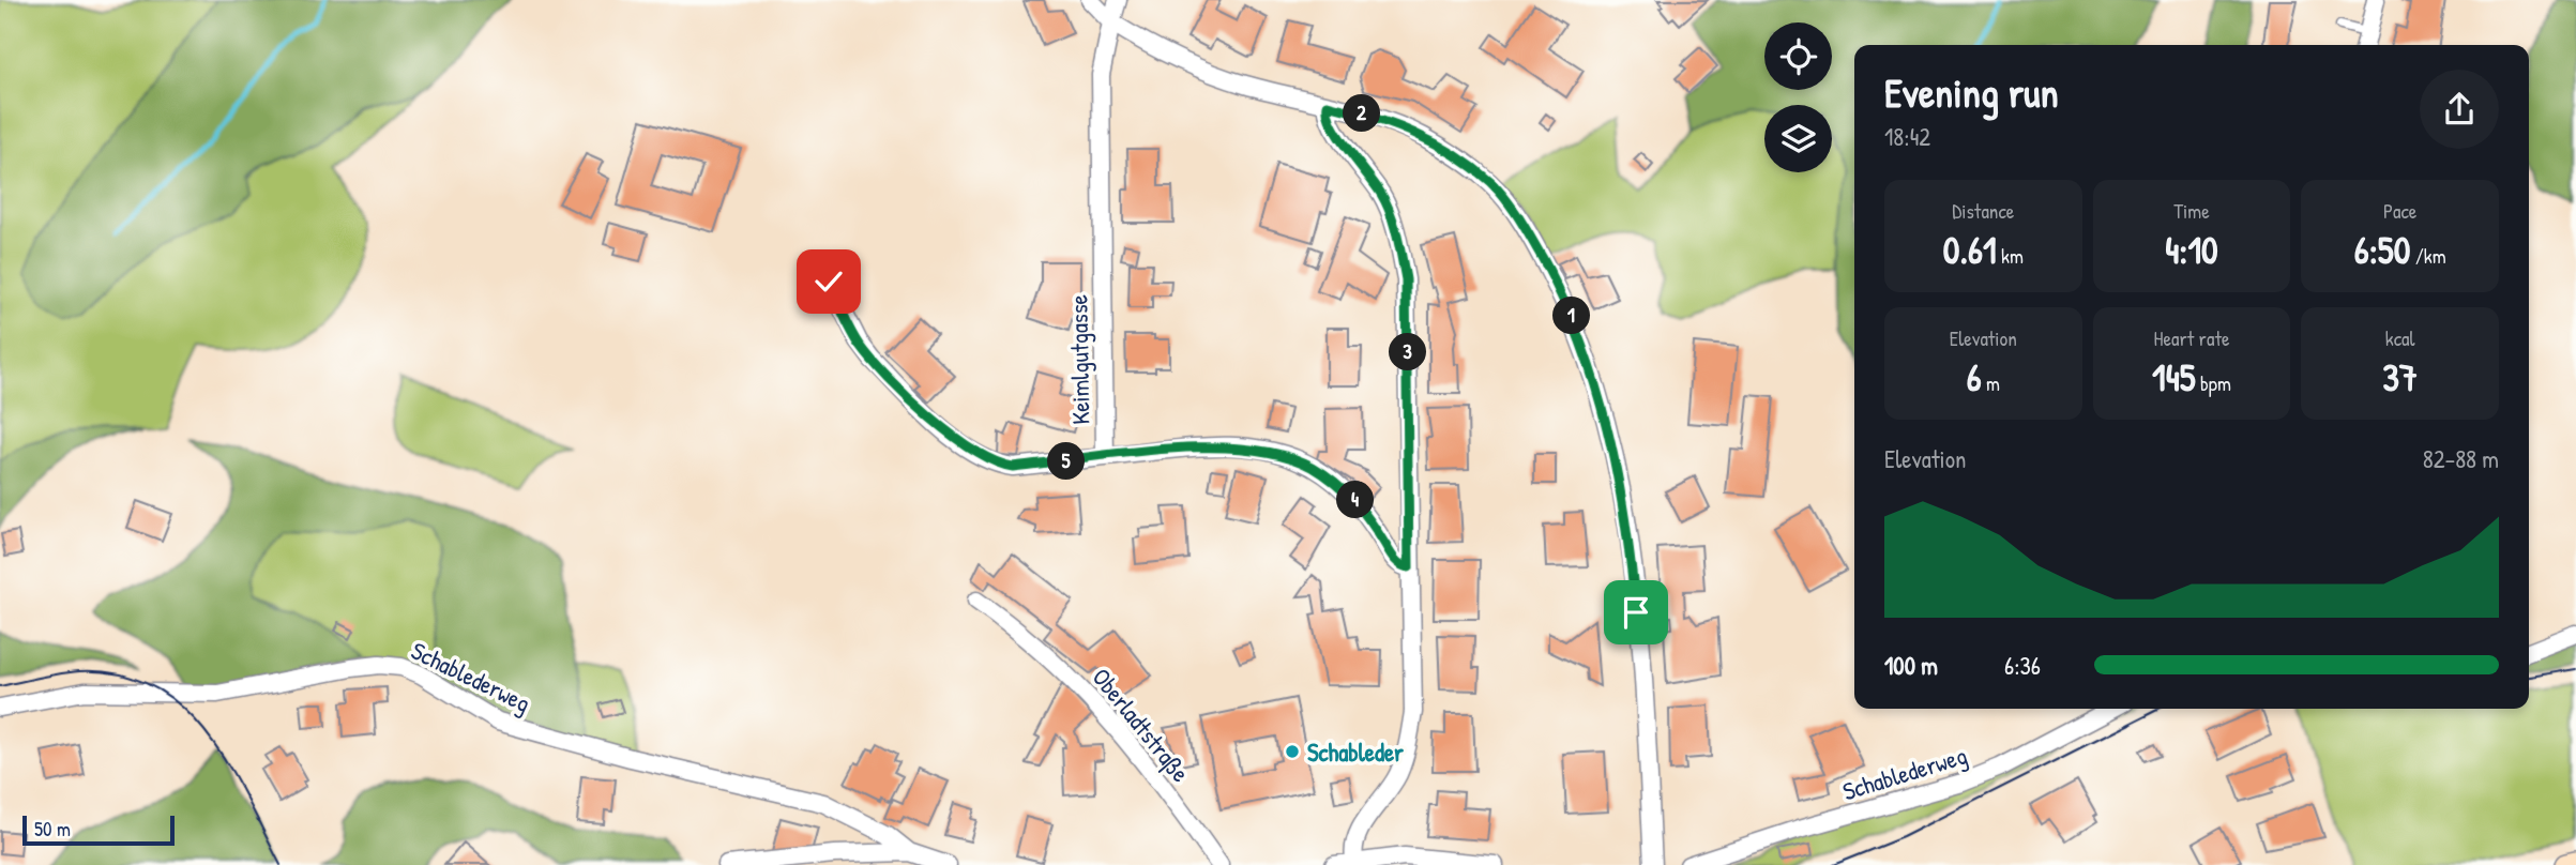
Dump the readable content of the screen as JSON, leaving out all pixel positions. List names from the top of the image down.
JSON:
{
  "streets": {
    "street": ["Keimlgutgasse", "Schablederweg", "Oberladtstraße"]
  },
  "places": ["Schableder"],
  "scale_bar": "50 m",
  "page": {
    "heading": ["Evening run", "18:42"],
    "pins": [
      "2",
      "1",
      "3",
      "5",
      "4"
    ],
    "stats": [
      ["Distance", "0.61 km"],
      ["Time", "4:10"],
      ["Pace", "6:50 /km"],
      ["Elevation", "6 m"],
      ["Heart rate", "145 bpm"],
      ["kcal", "37"]
    ],
    "chart": ["Elevation", "82–88 m"],
    "list": [
      {
        "name": "100 m",
        "note": "6:36"
      }
    ],
    "scale": "50 m"
  }
}
